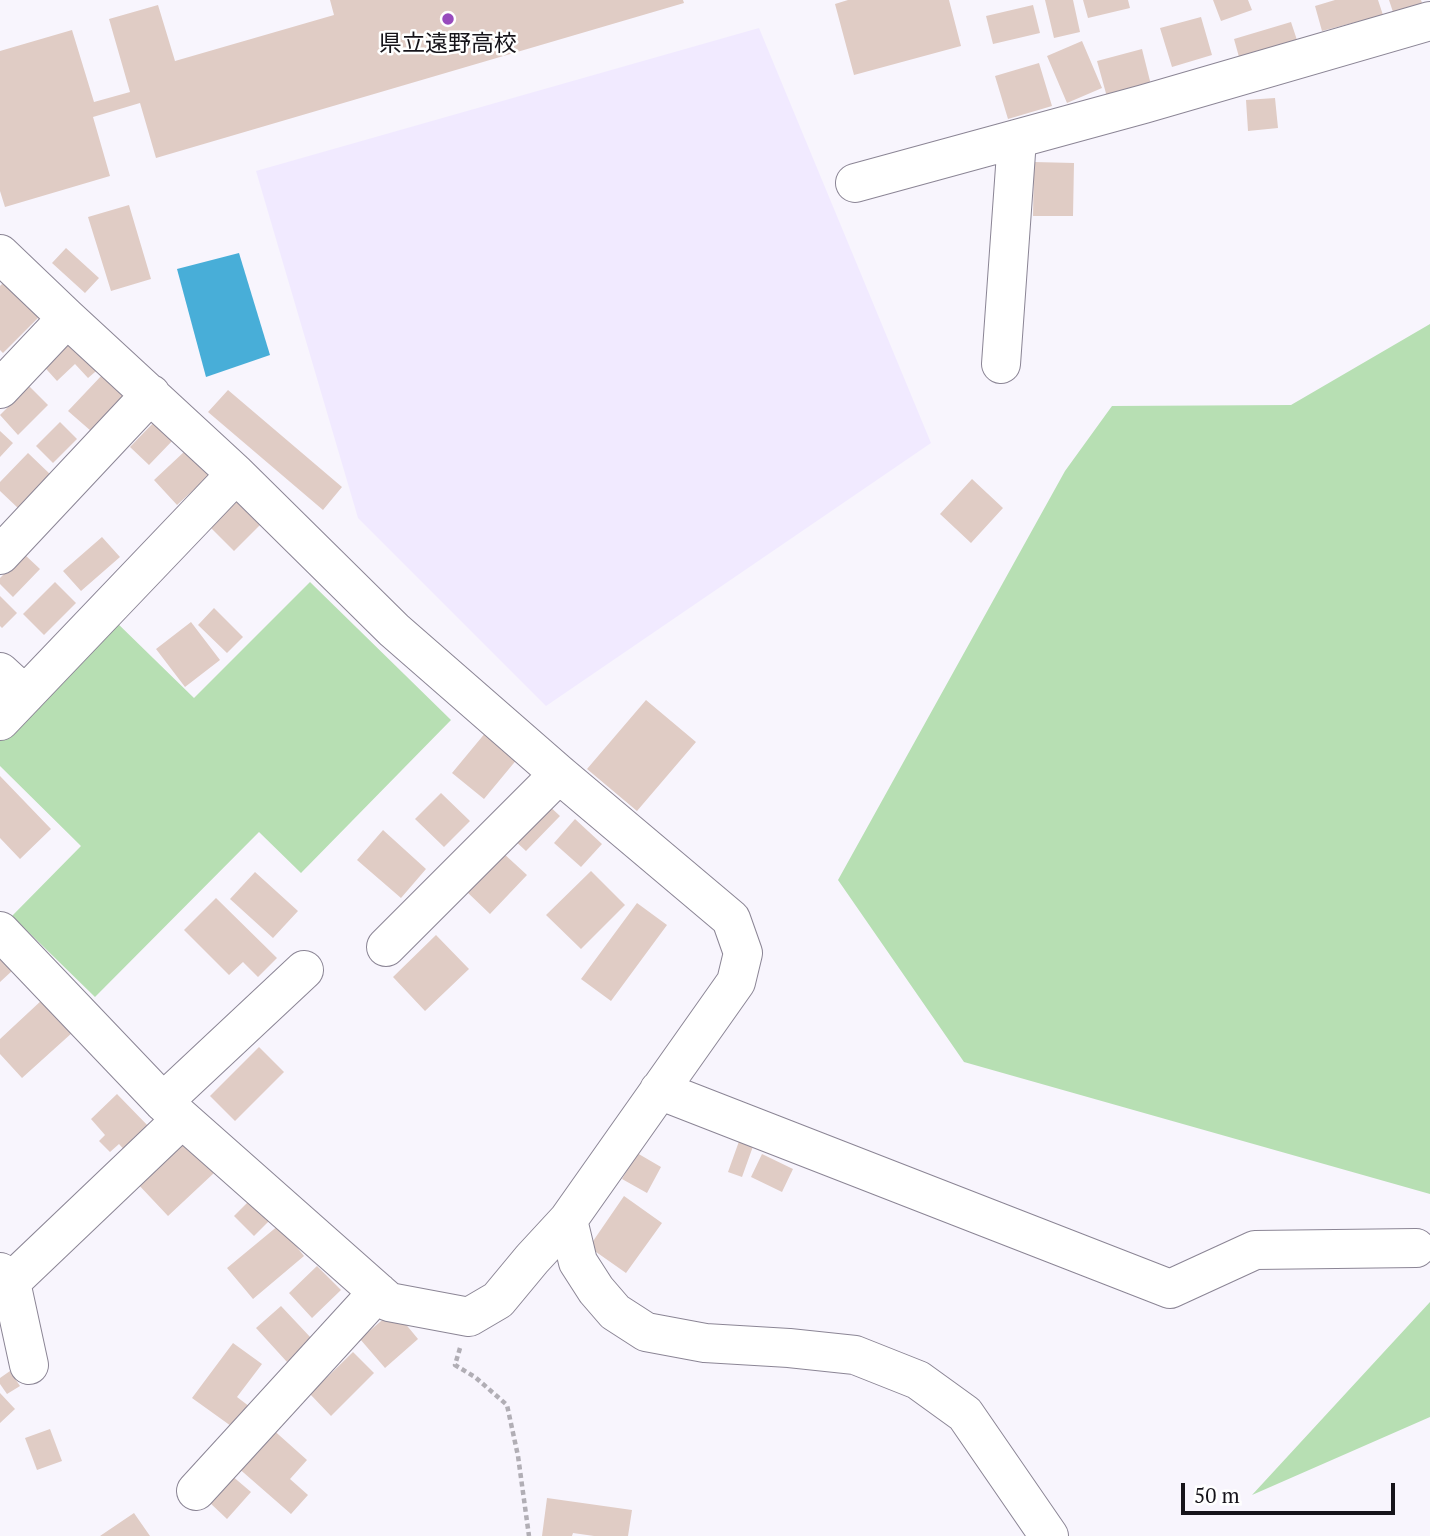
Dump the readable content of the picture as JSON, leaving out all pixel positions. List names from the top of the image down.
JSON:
{
  "places": ["県立遠野高校"],
  "scale_bar": "50 m"
}
